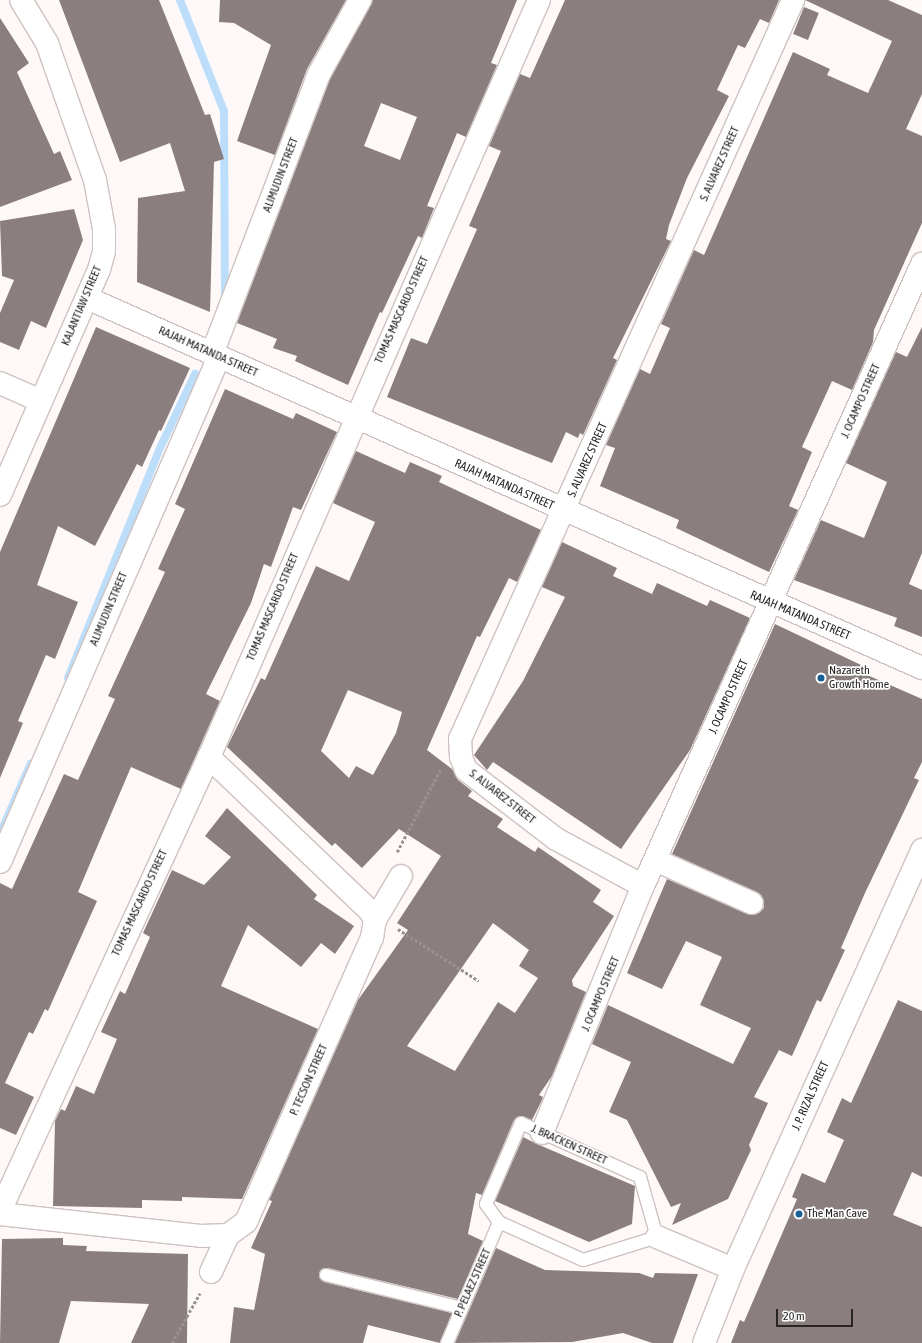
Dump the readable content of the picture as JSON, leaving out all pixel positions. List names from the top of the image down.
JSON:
{
  "streets": {
    "street": [
      "S. ALVAREZ STREET",
      "ALIMUDIN STREET",
      "KALANTIAW STREET",
      "TOMAS MASCARDO STREET",
      "RAJAH MATANDA STREET",
      "J. OCAMPO STREET",
      "P. TECSON STREET",
      "J. P. RIZAL STREET"
    ],
    "lane": ["J. BRACKEN STREET", "P. PELAEZ STREET"]
  },
  "crossings": [
    ["S. ALVAREZ STREET", "RAJAH MATANDA STREET"],
    ["S. ALVAREZ STREET", "J. OCAMPO STREET"],
    ["ALIMUDIN STREET", "RAJAH MATANDA STREET"],
    ["KALANTIAW STREET", "RAJAH MATANDA STREET"],
    ["TOMAS MASCARDO STREET", "RAJAH MATANDA STREET"],
    ["RAJAH MATANDA STREET", "J. OCAMPO STREET"],
    ["J. OCAMPO STREET", "J. BRACKEN STREET"],
    ["J. BRACKEN STREET", "P. PELAEZ STREET"]
  ],
  "places": ["Nazareth Growth Home", "The Man Cave"],
  "scale_bar": "20 m"
}
